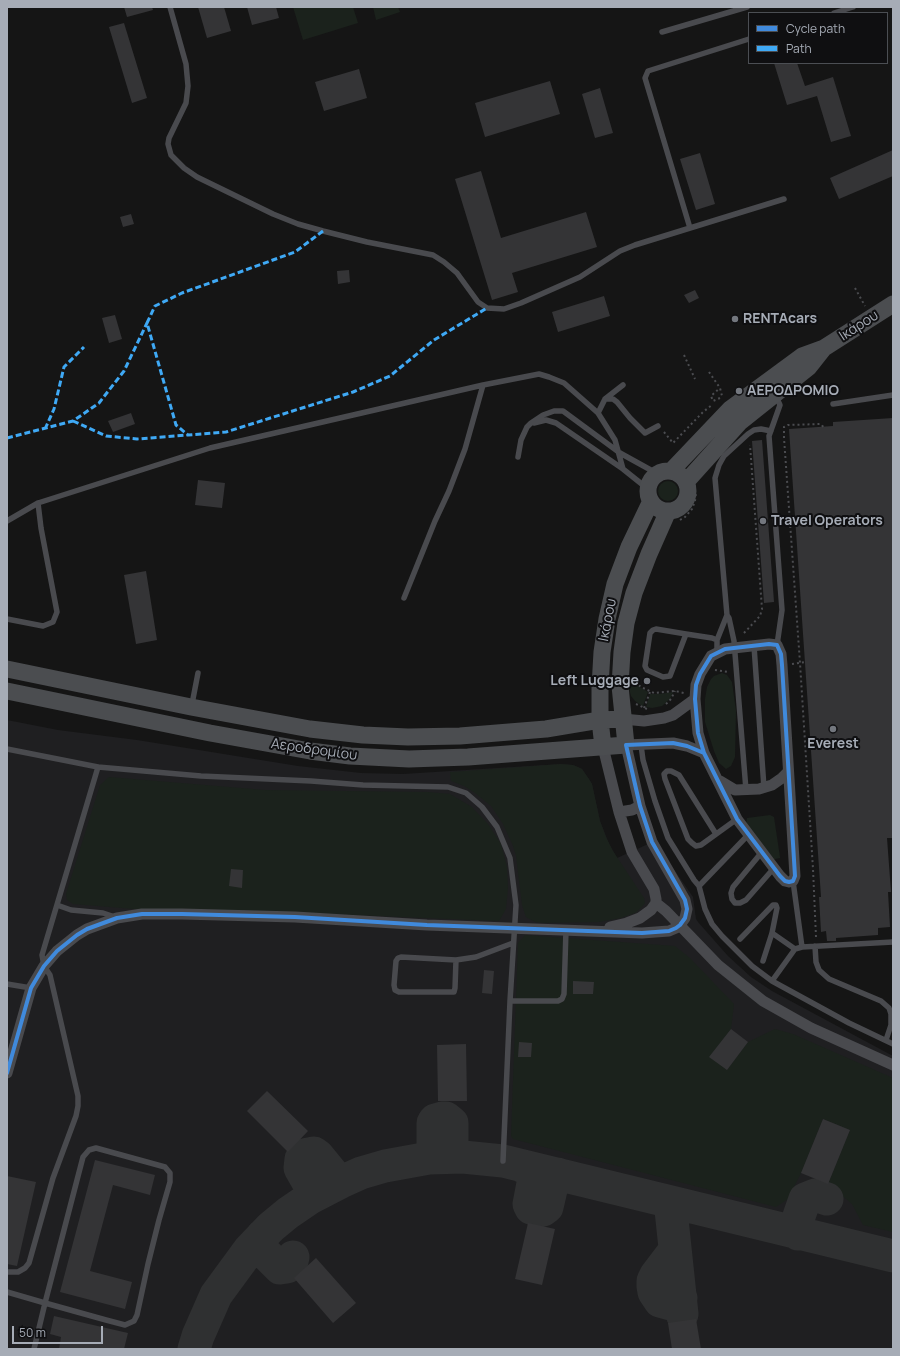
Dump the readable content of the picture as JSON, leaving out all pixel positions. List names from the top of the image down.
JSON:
{
  "streets": {
    "main road": ["Ικάρου", "Αεροδρομίου"]
  },
  "crossings": [
    ["Ικάρου", "Αεροδρομίου"]
  ],
  "places": [
    "RENTAcars",
    "ΑΕΡΟΔΡΟΜΙΟ",
    "Travel Operators",
    "Left Luggage",
    "Everest"
  ],
  "legend": ["Cycle path", "Path"],
  "scale_bar": "50 m"
}
